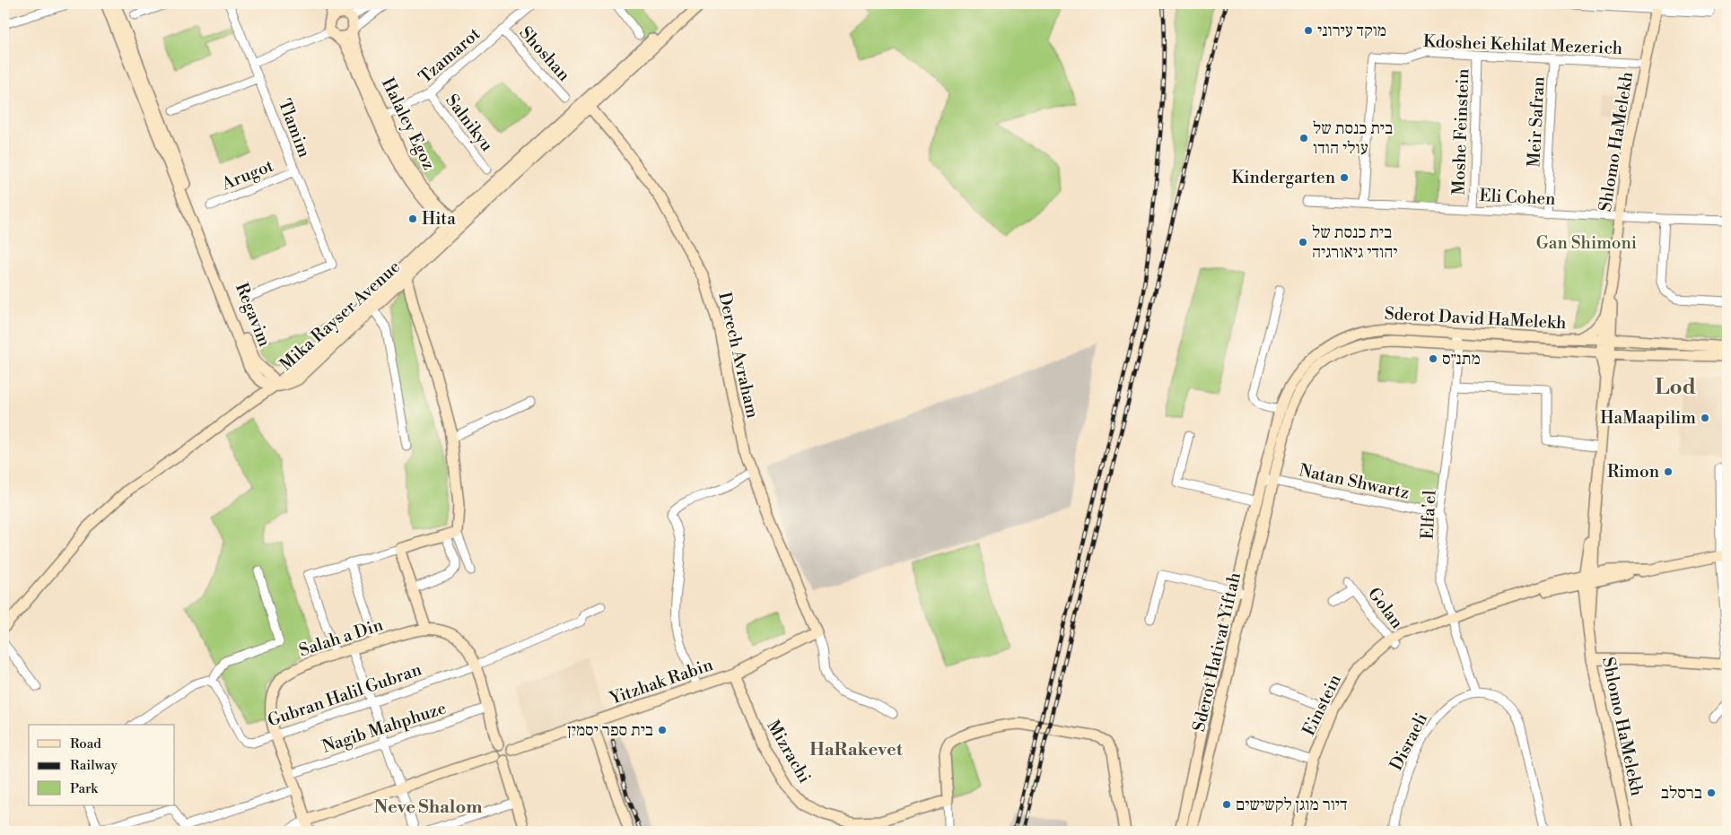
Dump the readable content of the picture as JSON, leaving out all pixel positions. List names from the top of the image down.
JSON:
{
  "streets": {
    "street": [
      "Kdoshei Kehilat Mezerich",
      "Shoshan",
      "Tzamarot",
      "Meir Safran",
      "Salnikyu",
      "Halaley Egoz",
      "Tlamim",
      "Moshe Feinstein",
      "Shlomo HaMelekh",
      "Arugot",
      "Eli Cohen",
      "Regavim",
      "Mika Rayser Avenue",
      "Sderot David HaMelekh",
      "Derech Avraham",
      "Natan Shwartz",
      "Elfa'el",
      "Golan",
      "Salah a Din",
      "Sderot Hativat Yiftah",
      "Yitzhak Rabin",
      "Gubran Halil Gubran",
      "Einstein",
      "Nagib Mahphuze",
      "Disraeli",
      "Mizrachi"
    ]
  },
  "crossings": [
    ["Kdoshei Kehilat Mezerich", "Meir Safran"],
    ["Kdoshei Kehilat Mezerich", "Moshe Feinstein"],
    ["Kdoshei Kehilat Mezerich", "Shlomo HaMelekh"],
    ["Kdoshei Kehilat Mezerich", "Eli Cohen"],
    ["Shoshan", "Tzamarot"],
    ["Tzamarot", "Salnikyu"],
    ["Tzamarot", "Halaley Egoz"],
    ["Meir Safran", "Eli Cohen"],
    ["Halaley Egoz", "Mika Rayser Avenue"],
    ["Tlamim", "Arugot"],
    ["Moshe Feinstein", "Eli Cohen"],
    ["Shlomo HaMelekh", "Eli Cohen"],
    ["Shlomo HaMelekh", "Sderot David HaMelekh"],
    ["Shlomo HaMelekh", "Einstein"],
    ["Regavim", "Mika Rayser Avenue"],
    ["Mika Rayser Avenue", "Derech Avraham"],
    ["Sderot David HaMelekh", "Natan Shwartz"],
    ["Sderot David HaMelekh", "Elfa'el"],
    ["Sderot David HaMelekh", "Sderot Hativat Yiftah"],
    ["Derech Avraham", "Yitzhak Rabin"],
    ["Natan Shwartz", "Elfa'el"],
    ["Natan Shwartz", "Sderot Hativat Yiftah"],
    ["Elfa'el", "Einstein"],
    ["Elfa'el", "Disraeli"],
    ["Golan", "Einstein"],
    ["Salah a Din", "Yitzhak Rabin"],
    ["Salah a Din", "Gubran Halil Gubran"],
    ["Salah a Din", "Nagib Mahphuze"],
    ["Yitzhak Rabin", "Mizrachi"]
  ],
  "districts": ["Lod", "HaRakevet", "Neve Shalom"],
  "parks": ["Gan Shimoni"],
  "places": [
    "מוקד עירוני",
    "בית כנסת של עולי הודו",
    "Kindergarten",
    "Hita",
    "בית כנסת של יהודי גיאורגיה",
    "מתנ״ס",
    "HaMaapilim",
    "Rimon",
    "בית ספר יסמין",
    "ברסלב",
    "דיור מוגן לקשישים"
  ],
  "legend": ["Road", "Railway", "Park"]
}
